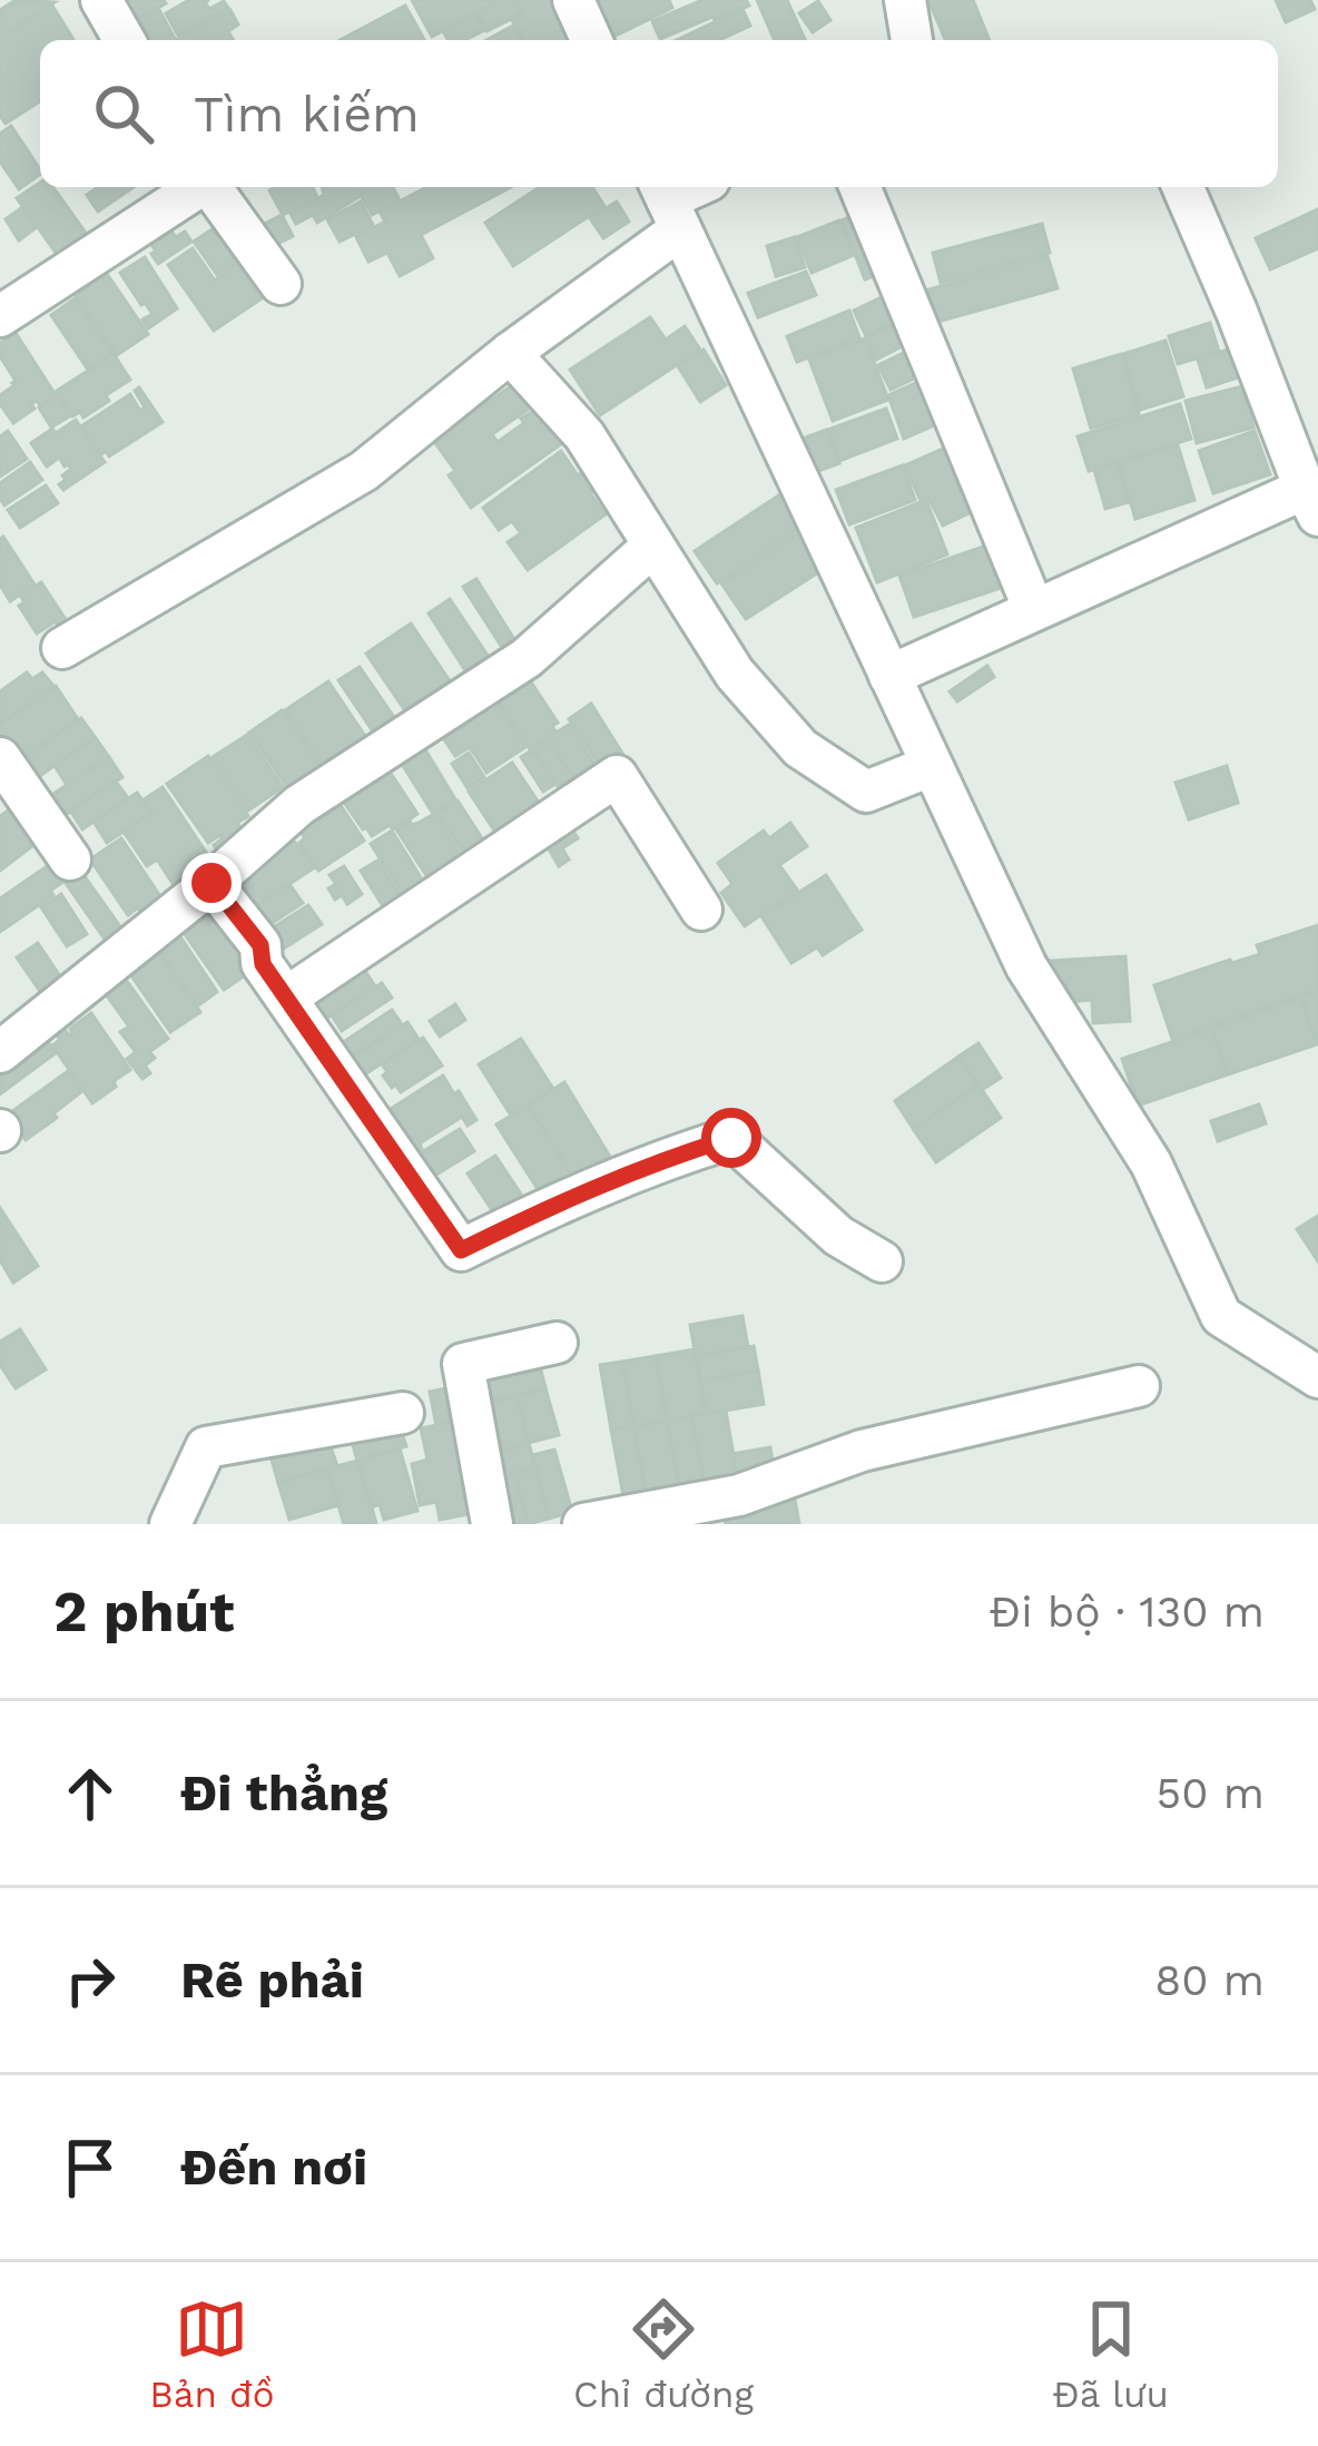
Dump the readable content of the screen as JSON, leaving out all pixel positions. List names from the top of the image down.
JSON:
{
  "page": {
    "search": "Tìm kiếm",
    "heading": ["2 phút", "Đi bộ · 130 m"],
    "list": [
      ["Đi thẳng", "50 m"],
      ["Rẽ phải", "80 m"],
      "Đến nơi"
    ],
    "nav": ["Bản đồ", "Chỉ đường", "Đã lưu"]
  }
}
